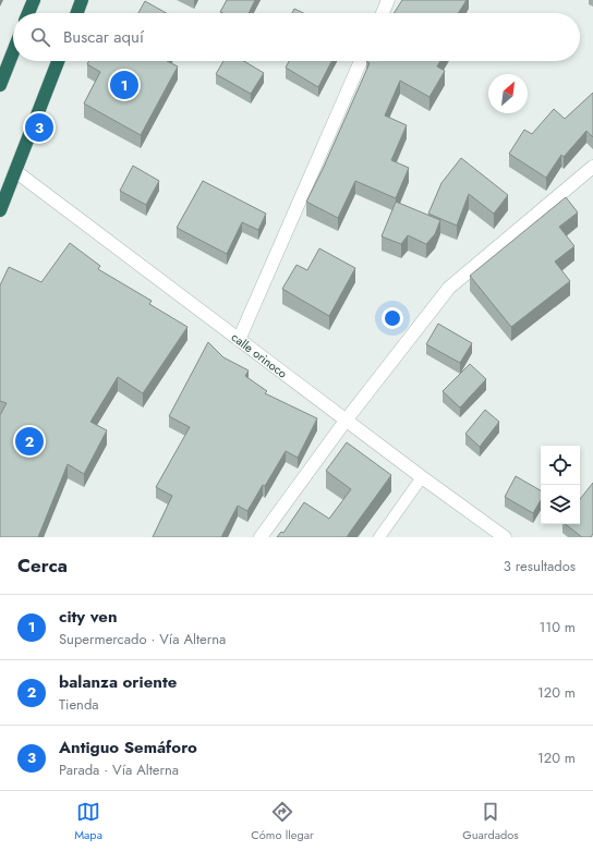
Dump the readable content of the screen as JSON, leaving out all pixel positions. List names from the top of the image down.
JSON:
{
  "streets": {
    "street": ["calle orinoco"]
  },
  "north": "top right",
  "page": {
    "search": "Buscar aquí",
    "pins": ["1", "3", "2"],
    "heading": ["Cerca", "3 resultados"],
    "list": [
      {
        "mark": "1",
        "name": "city ven",
        "note": "Supermercado · Vía Alterna",
        "value": "110 m"
      },
      {
        "mark": "2",
        "name": "balanza oriente",
        "note": "Tienda",
        "value": "120 m"
      },
      {
        "mark": "3",
        "name": "Antiguo Semáforo",
        "note": "Parada · Vía Alterna",
        "value": "120 m"
      }
    ],
    "nav": ["Mapa", "Cómo llegar", "Guardados"]
  }
}
